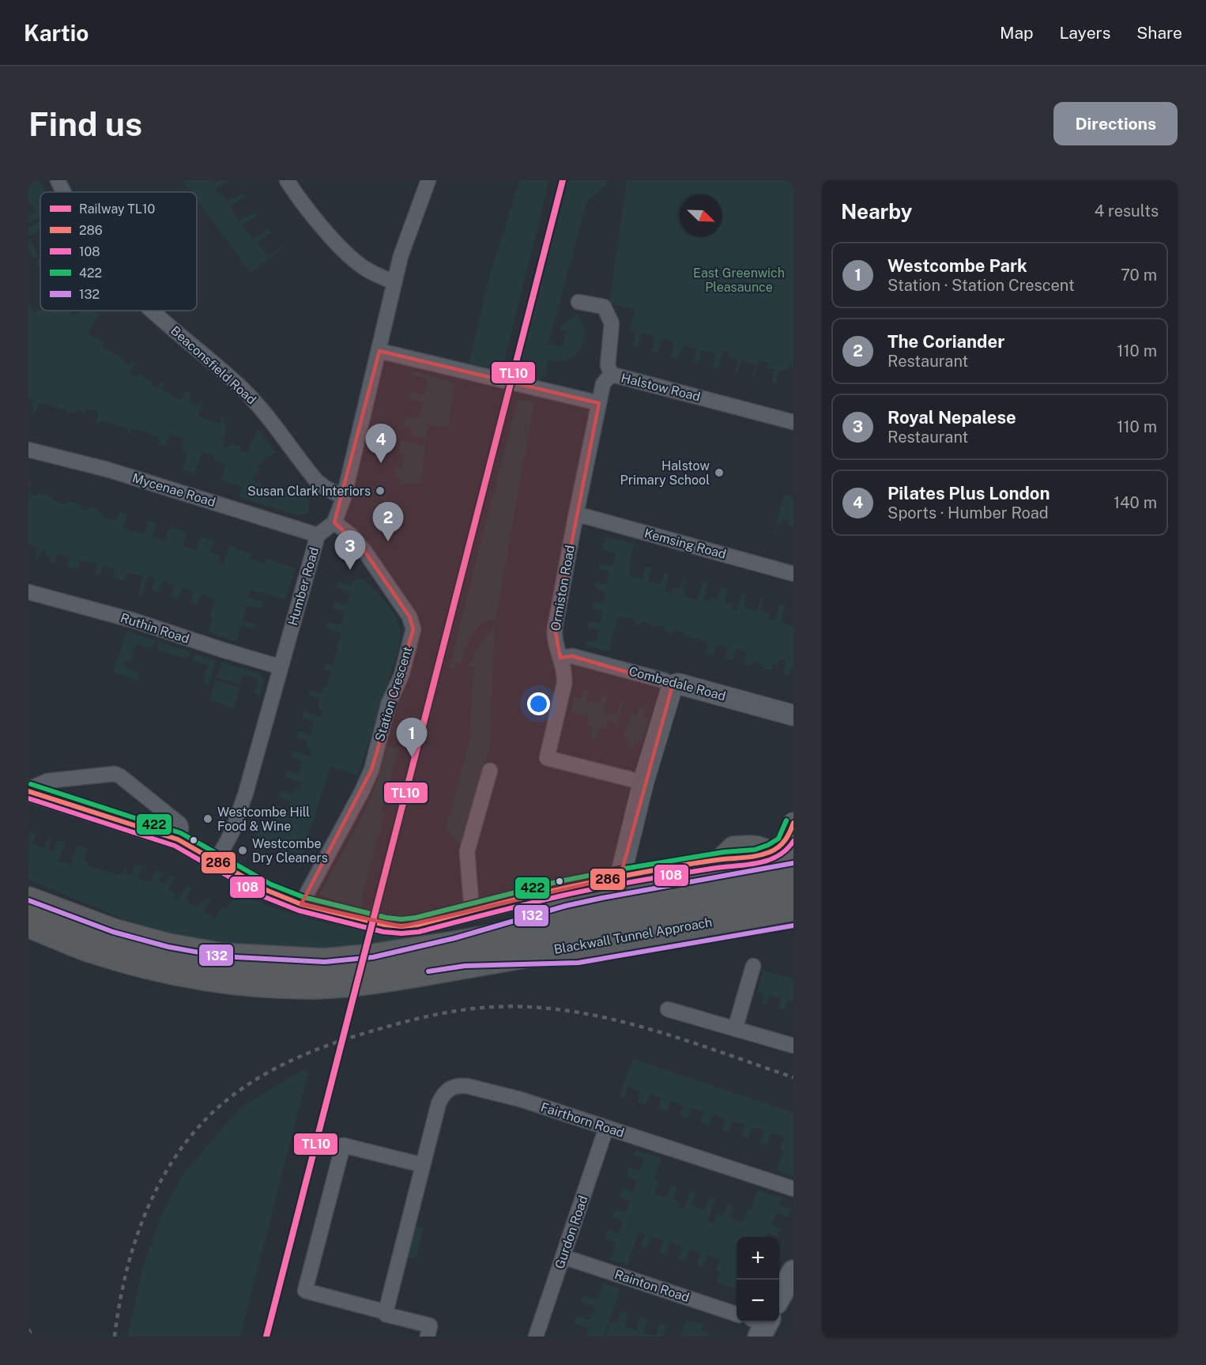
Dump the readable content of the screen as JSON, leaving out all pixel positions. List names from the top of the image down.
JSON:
{
  "streets": {
    "highway": ["Blackwall Tunnel Approach"],
    "street": [
      "Beaconsfield Road",
      "Halstow Road",
      "Mycenae Road",
      "Kemsing Road",
      "Humber Road",
      "Ormiston Road",
      "Ruthin Road",
      "Combedale Road",
      "Station Crescent",
      "Fairthorn Road",
      "Gurdon Road",
      "Rainton Road"
    ]
  },
  "crossings": [
    ["Halstow Road", "Ormiston Road"],
    ["Mycenae Road", "Humber Road"],
    ["Kemsing Road", "Ormiston Road"],
    ["Humber Road", "Ruthin Road"],
    ["Humber Road", "Station Crescent"],
    ["Ormiston Road", "Combedale Road"],
    ["Fairthorn Road", "Gurdon Road"],
    ["Gurdon Road", "Rainton Road"]
  ],
  "parks": ["East Greenwich Pleasaunce"],
  "places": [
    "Halstow Primary School",
    "Susan Clark Interiors",
    "Westcombe Hill Food & Wine",
    "Westcombe Dry Cleaners"
  ],
  "lines": [
    "rail line TL10",
    "transit line 422",
    "transit line 286",
    "transit line 108",
    "transit line 132"
  ],
  "legend": [
    "Railway TL10",
    "286",
    "108",
    "422",
    "132"
  ],
  "north": "bottom right",
  "page": {
    "header": "Kartio",
    "nav": ["Map", "Layers", "Share"],
    "buttons": "Directions",
    "title": "Find us",
    "heading": ["Nearby", "4 results"],
    "list": [
      {
        "mark": "1",
        "name": "Westcombe Park",
        "note": "Station · Station Crescent",
        "value": "70 m"
      },
      {
        "mark": "2",
        "name": "The Coriander",
        "note": "Restaurant",
        "value": "110 m"
      },
      {
        "mark": "3",
        "name": "Royal Nepalese",
        "note": "Restaurant",
        "value": "110 m"
      },
      {
        "mark": "4",
        "name": "Pilates Plus London",
        "note": "Sports · Humber Road",
        "value": "140 m"
      }
    ],
    "pins": [
      "4",
      "2",
      "3",
      "1"
    ],
    "map_buttons": ["+", "−"]
  }
}
